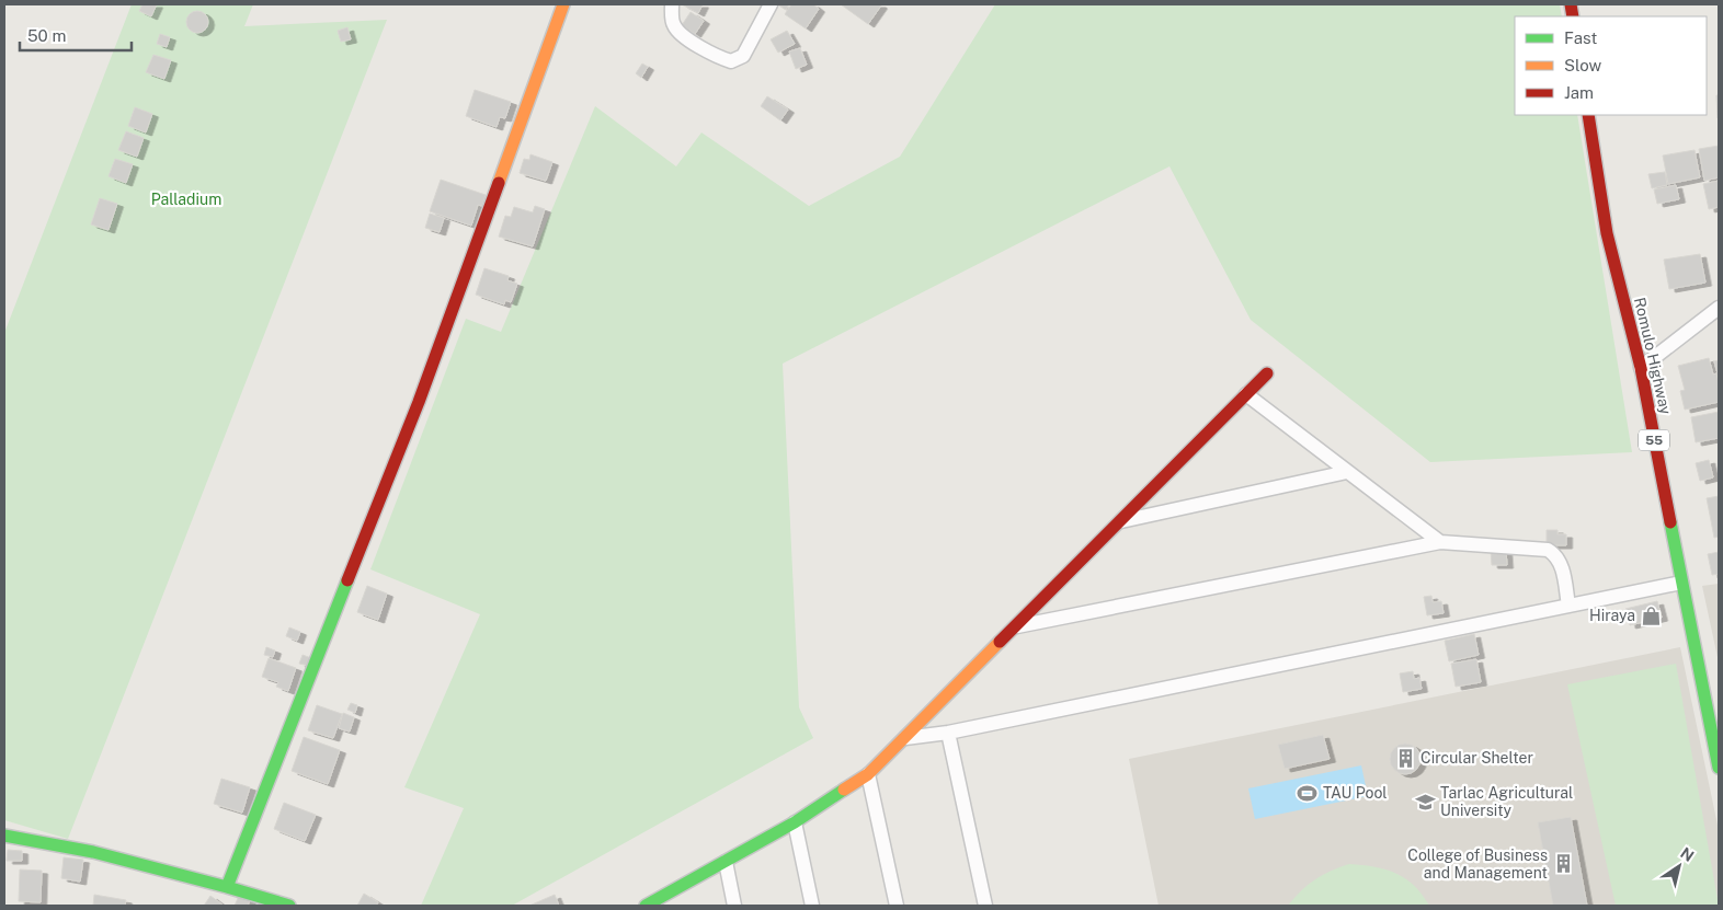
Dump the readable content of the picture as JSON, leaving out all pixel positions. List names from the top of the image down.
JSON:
{
  "streets": {
    "main road": ["Romulo Highway", "55"]
  },
  "parks": ["Palladium"],
  "places": {
    "shop": ["Hiraya"],
    "building": ["Circular Shelter", "College of Business and Management"],
    "sports": ["TAU Pool"],
    "school or university": ["Tarlac Agricultural University"]
  },
  "legend": ["Fast", "Slow", "Jam"],
  "scale_bar": "50 m",
  "north": "top right"
}
